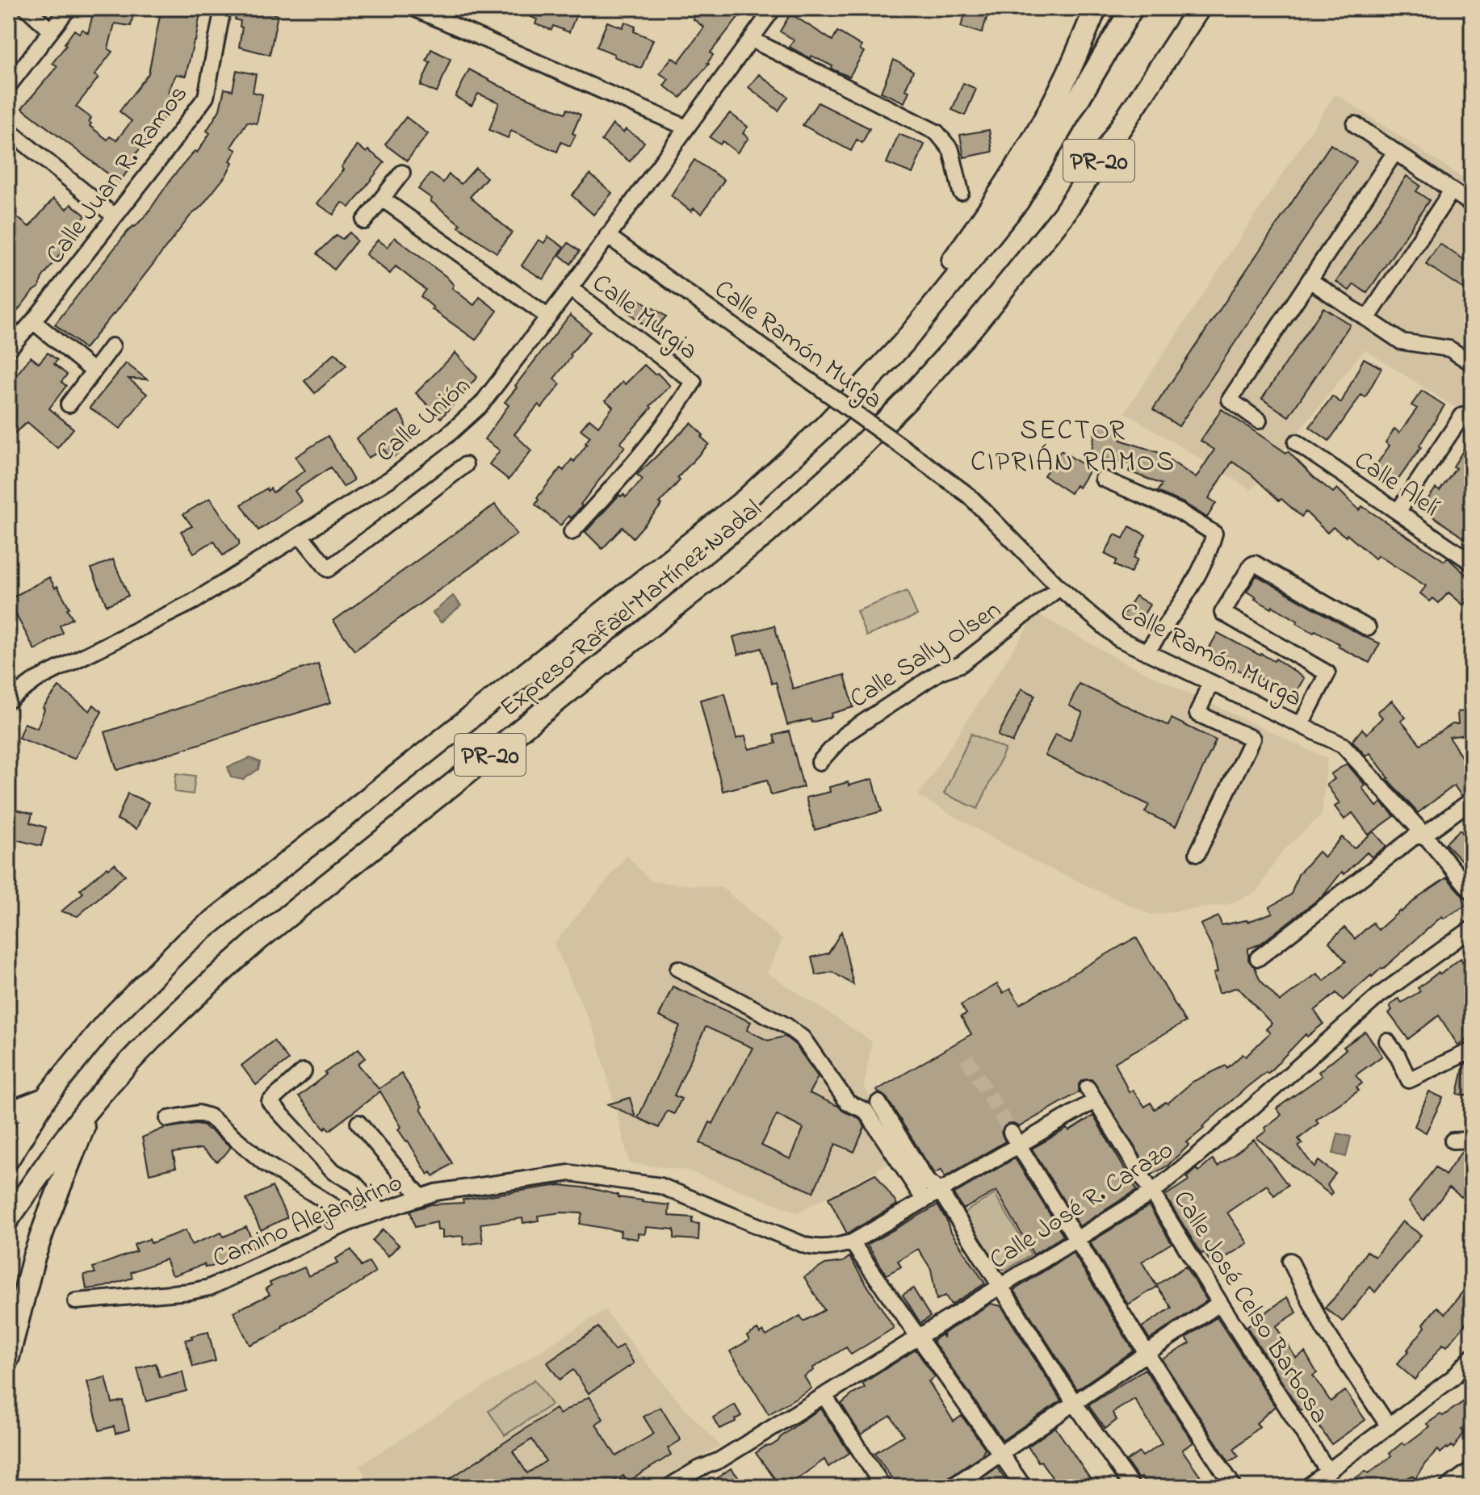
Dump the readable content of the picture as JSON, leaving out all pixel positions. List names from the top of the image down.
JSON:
{
  "streets": {
    "highway": ["PR-20", "Expreso Rafael Martínez Nadal"],
    "street": [
      "Calle Juan R. Ramos",
      "Calle Murgia",
      "Calle Ramón Murga",
      "Calle Unión",
      "Calle Alelí",
      "Calle Sally Olsen",
      "Calle José R. Carazo",
      "Camino Alejandrino",
      "Calle José Celso Barbosa"
    ]
  },
  "crossings": [
    ["Calle Murgia", "Calle Unión"],
    ["Calle Ramón Murga", "Calle Unión"],
    ["Calle Ramón Murga", "Calle Sally Olsen"],
    ["Calle José R. Carazo", "Calle José Celso Barbosa"],
    ["Camino Alejandrino", "Calle José Celso Barbosa"]
  ],
  "districts": ["SECTOR CIPRIÁN RAMOS"]
}
